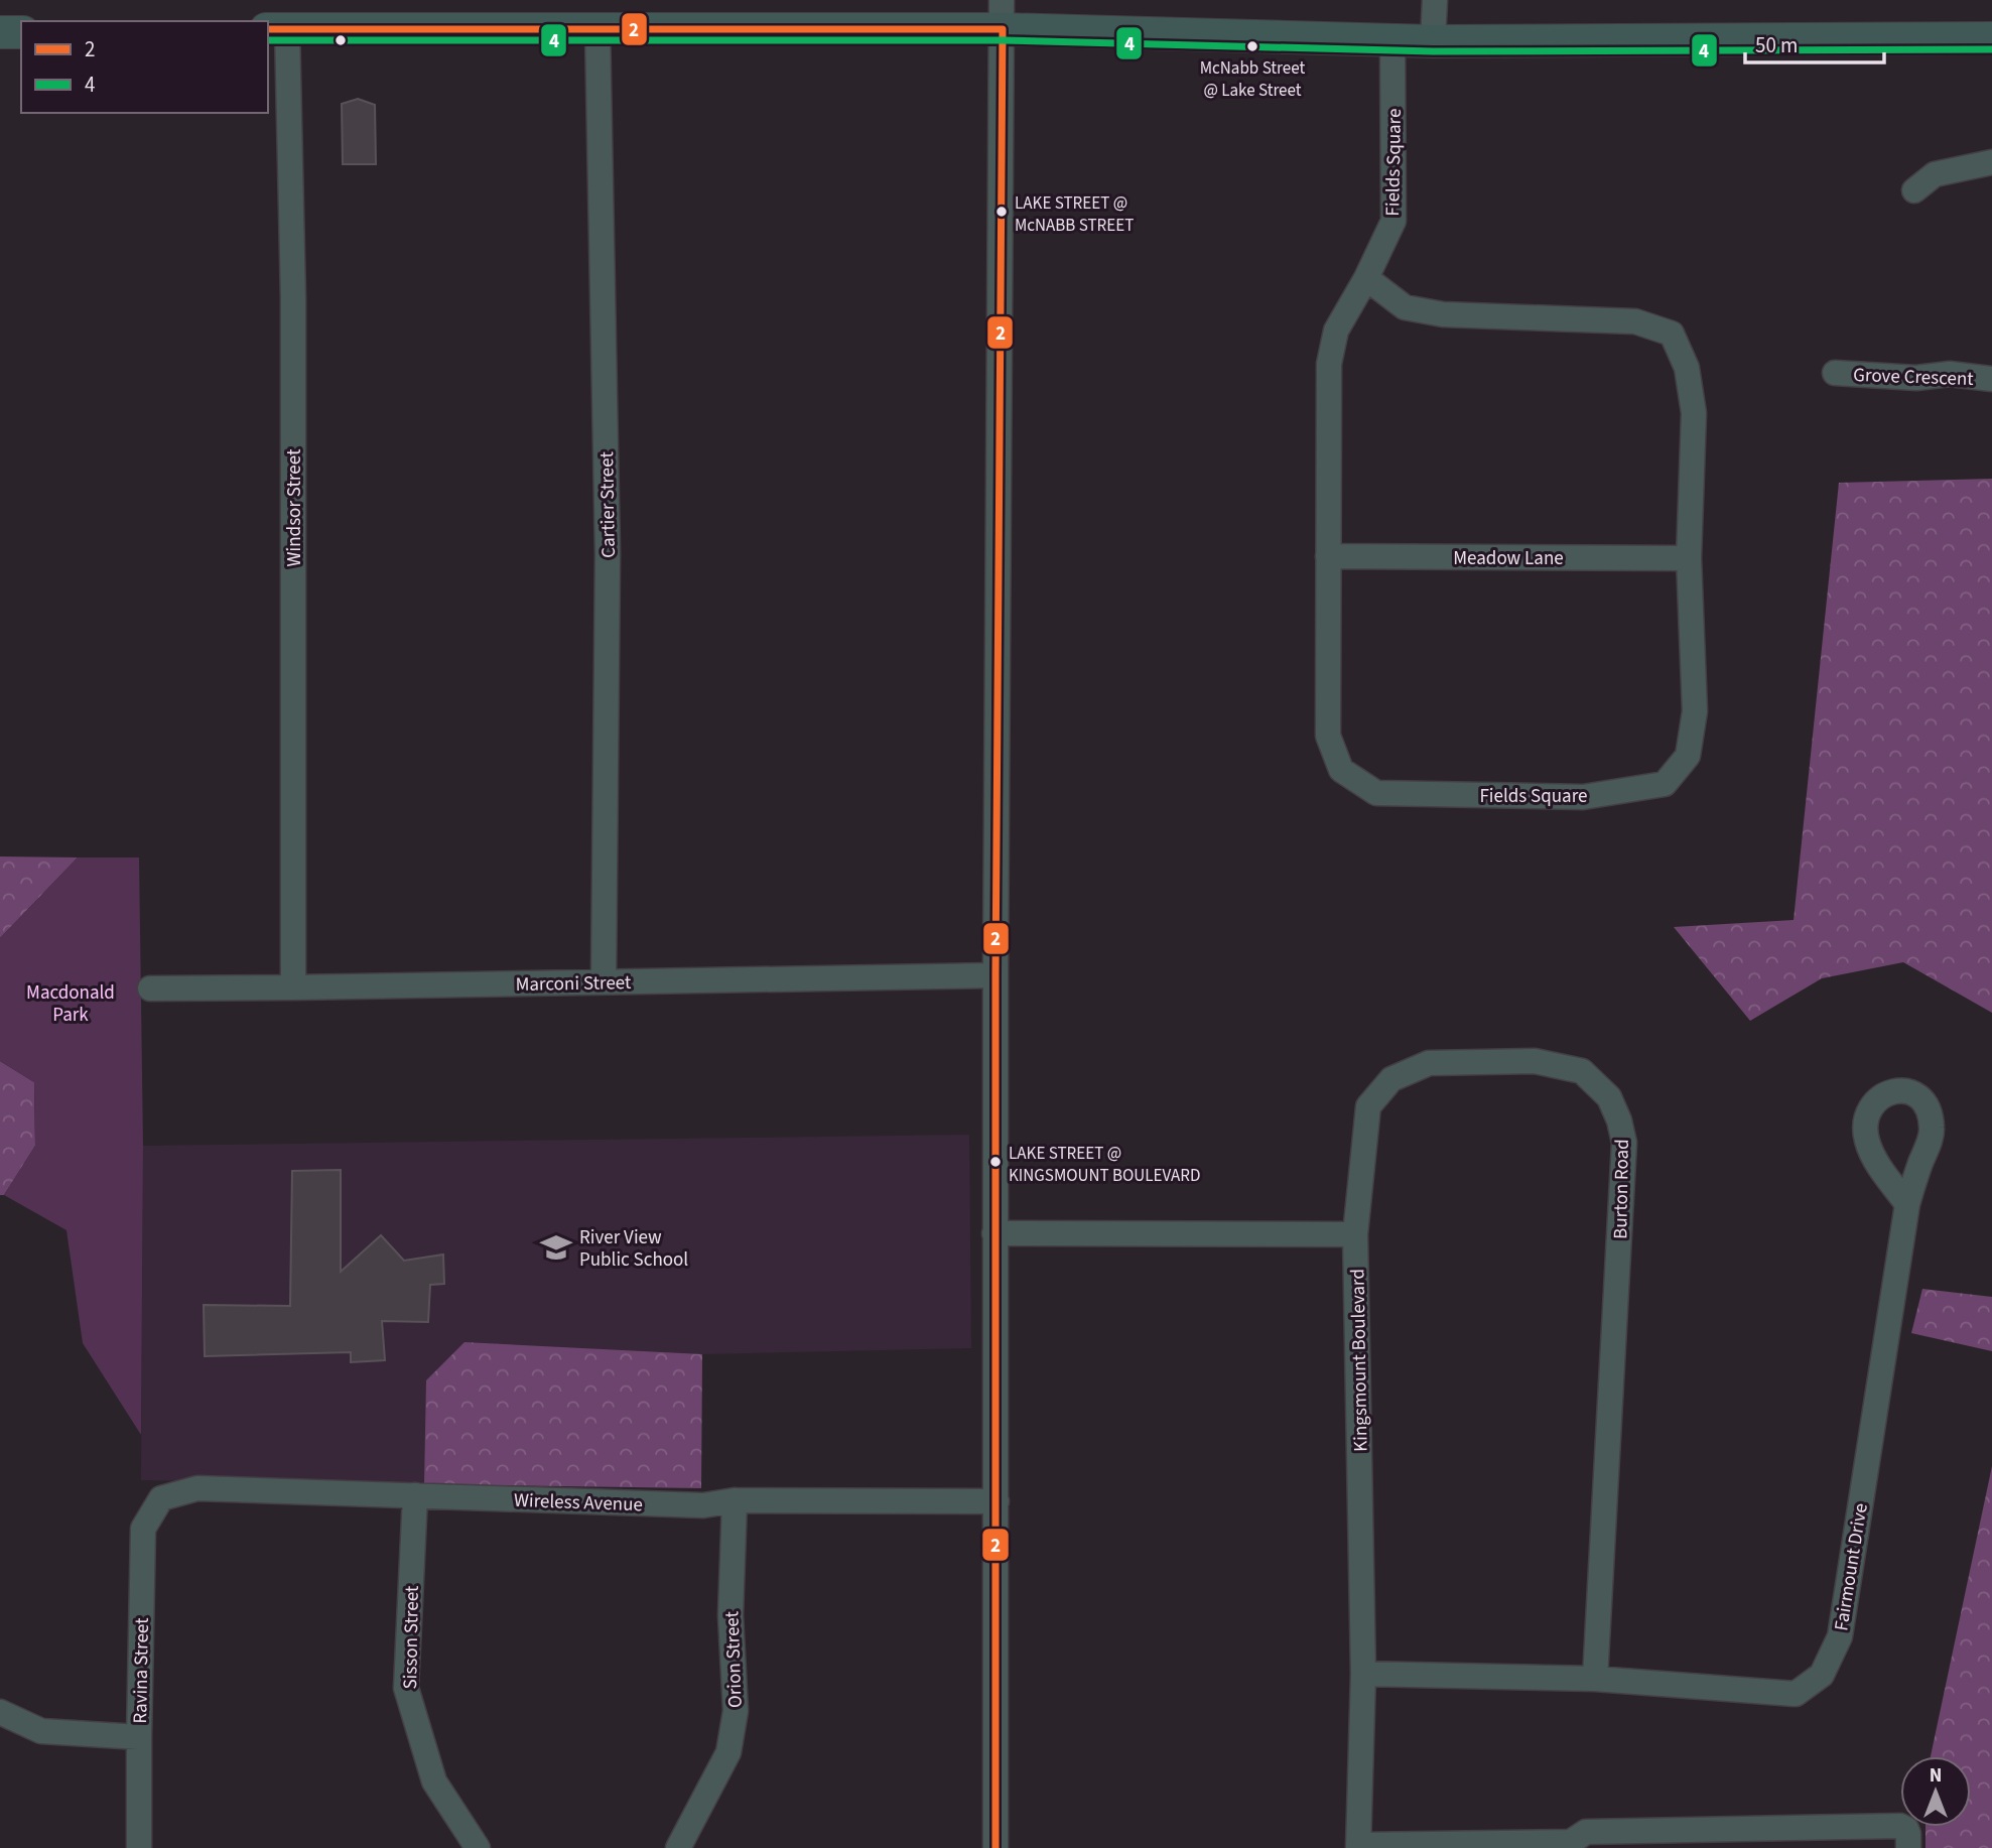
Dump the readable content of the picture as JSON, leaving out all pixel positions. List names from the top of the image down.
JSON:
{
  "streets": {
    "street": [
      "Fields Square",
      "Grove Crescent",
      "Cartier Street",
      "Windsor Street",
      "Meadow Lane",
      "Marconi Street",
      "Burton Road",
      "Kingsmount Boulevard",
      "Wireless Avenue",
      "Fairmount Drive",
      "Sisson Street",
      "Orion Street",
      "Ravina Street"
    ]
  },
  "crossings": [
    ["Fields Square", "Meadow Lane"],
    ["Cartier Street", "Marconi Street"],
    ["Windsor Street", "Marconi Street"],
    ["Burton Road", "Kingsmount Boulevard"],
    ["Burton Road", "Fairmount Drive"],
    ["Kingsmount Boulevard", "Fairmount Drive"],
    ["Wireless Avenue", "Sisson Street"],
    ["Wireless Avenue", "Orion Street"],
    ["Wireless Avenue", "Ravina Street"]
  ],
  "parks": ["Macdonald Park"],
  "places": {
    "other": ["McNabb Street @ Lake Street", "LAKE STREET @ McNABB STREET", "LAKE STREET @ KINGSMOUNT BOULEVARD"],
    "school or university": ["River View Public School"]
  },
  "lines": ["transit line 2", "transit line 4"],
  "legend": ["2", "4"],
  "scale_bar": "50 m",
  "north": "top"
}
